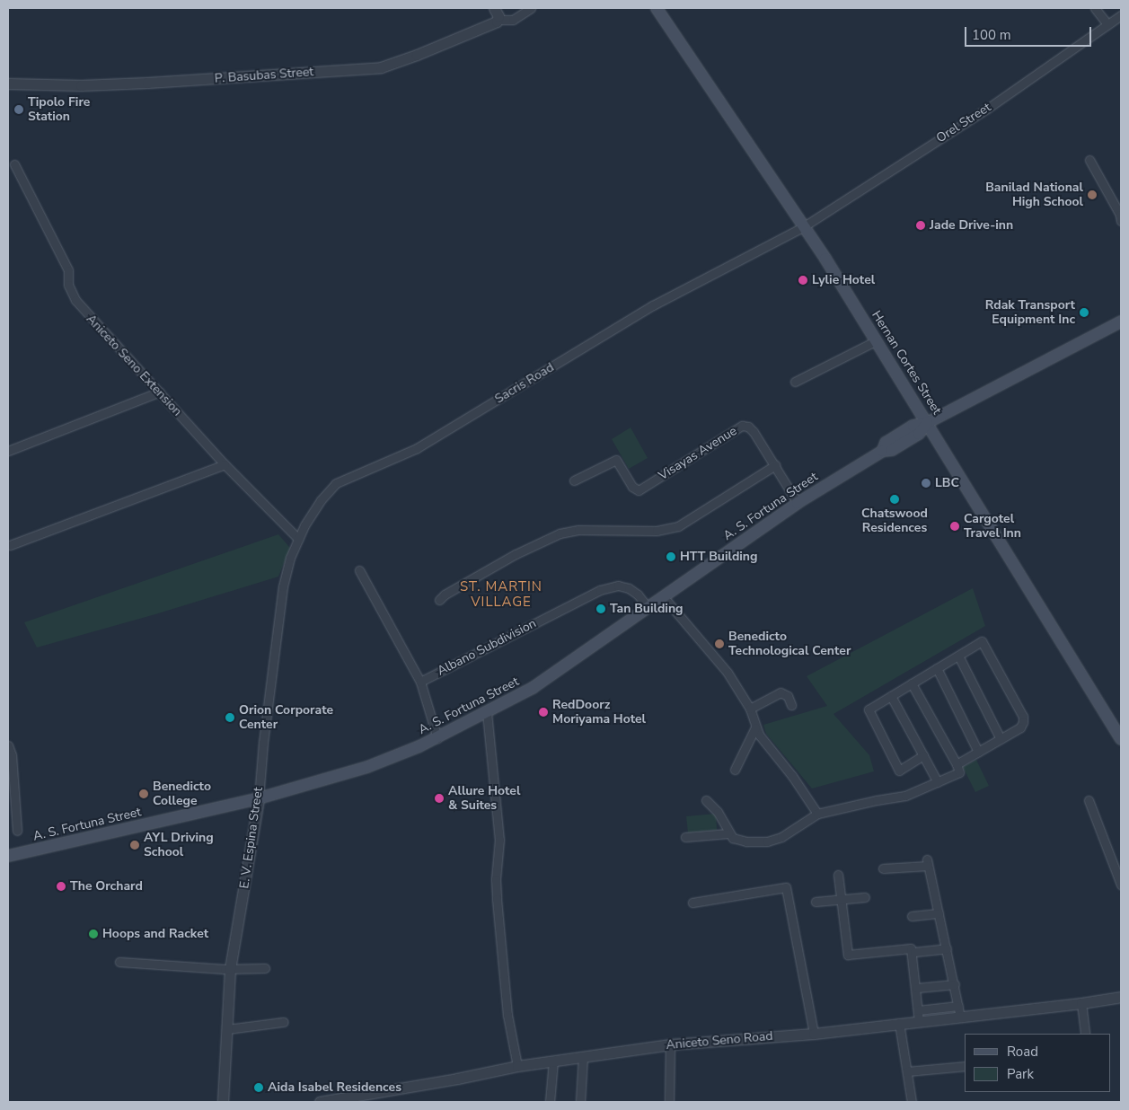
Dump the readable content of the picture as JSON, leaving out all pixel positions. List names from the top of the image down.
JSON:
{
  "streets": {
    "main road": ["Hernan Cortes Street", "A. S. Fortuna Street"],
    "street": [
      "P. Basubas Street",
      "Orel Street",
      "Aniceto Seno Extension",
      "Sacris Road",
      "Visayas Avenue",
      "Albano Subdivision",
      "E. V. Espina Street",
      "Aniceto Seno Road"
    ]
  },
  "crossings": [
    ["Orel Street", "Hernan Cortes Street"],
    ["Orel Street", "Sacris Road"],
    ["Hernan Cortes Street", "Sacris Road"],
    ["Hernan Cortes Street", "A. S. Fortuna Street"],
    ["Aniceto Seno Extension", "Sacris Road"],
    ["Sacris Road", "E. V. Espina Street"],
    ["Visayas Avenue", "A. S. Fortuna Street"],
    ["A. S. Fortuna Street", "Albano Subdivision"],
    ["A. S. Fortuna Street", "E. V. Espina Street"]
  ],
  "districts": ["ST. MARTIN VILLAGE"],
  "places": [
    "Tipolo Fire Station",
    "Banilad National High School",
    "Jade Drive-inn",
    "Lylie Hotel",
    "Rdak Transport Equipment Inc",
    "LBC",
    "Chatswood Residences",
    "Cargotel Travel Inn",
    "HTT Building",
    "Tan Building",
    "Benedicto Technological Center",
    "RedDoorz Moriyama Hotel",
    "Orion Corporate Center",
    "Benedicto College",
    "Allure Hotel & Suites",
    "AYL Driving School",
    "The Orchard",
    "Hoops and Racket",
    "Aida Isabel Residences"
  ],
  "legend": ["Road", "Park"],
  "scale_bar": "100 m"
}
